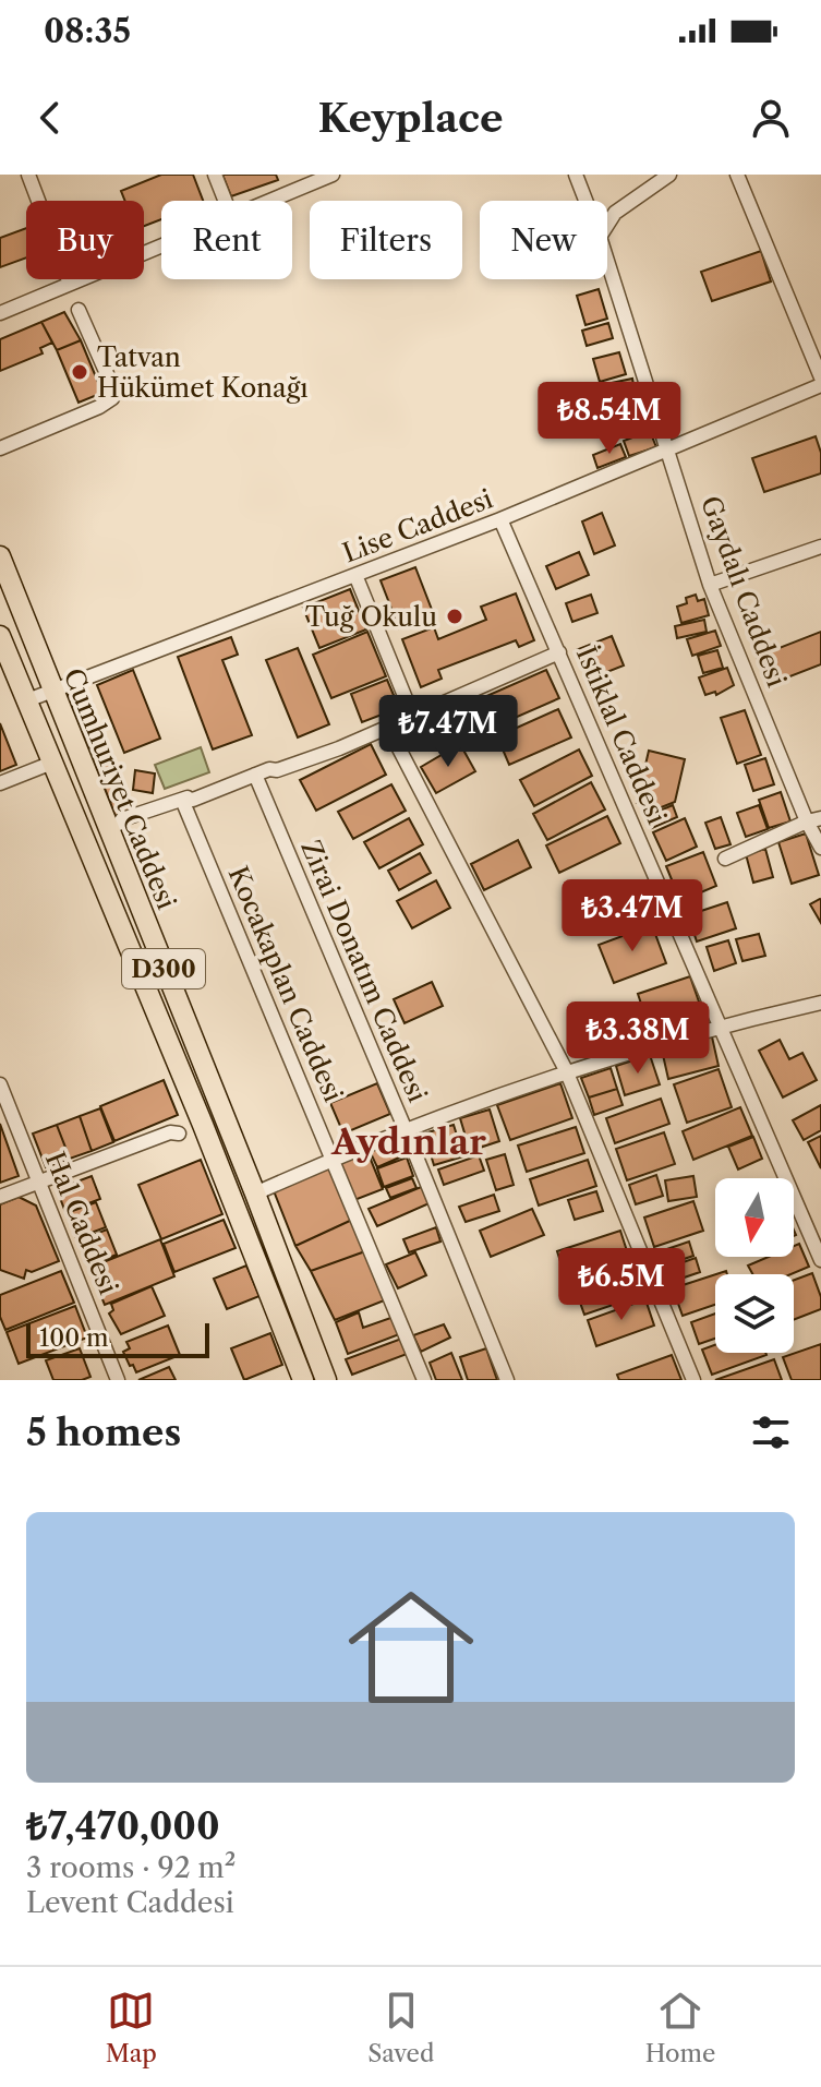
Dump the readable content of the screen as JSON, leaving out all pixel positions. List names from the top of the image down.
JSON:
{
  "streets": {
    "highway": ["Cumhuriyet Caddesi", "D300"],
    "street": [
      "Lise Caddesi",
      "Gaydalı Caddesi",
      "İstiklal Caddesi",
      "Zirai Donatım Caddesi",
      "Kocakaplan Caddesi",
      "Hal Caddesi"
    ]
  },
  "crossings": [
    ["Lise Caddesi", "Gaydalı Caddesi"],
    ["Lise Caddesi", "İstiklal Caddesi"],
    ["Lise Caddesi", "Cumhuriyet Caddesi"]
  ],
  "districts": ["Aydınlar"],
  "places": ["Tatvan Hükümet Konağı", "Tuğ Okulu"],
  "scale_bar": "100 m",
  "north": "bottom",
  "page": {
    "status": "08:35",
    "header": "Keyplace",
    "chip": [
      "Buy",
      "Rent",
      "Filters",
      "New"
    ],
    "price": [
      "₺8.54M",
      "₺7.47M",
      "₺3.47M",
      "₺3.38M",
      "₺6.5M"
    ],
    "scale": "100 m",
    "heading": "5 homes",
    "list": [
      {
        "name": "₺7,470,000",
        "note": "3 rooms · 92 m² · Levent Caddesi"
      }
    ],
    "tabs": ["Map", "Saved", "Home"]
  }
}
